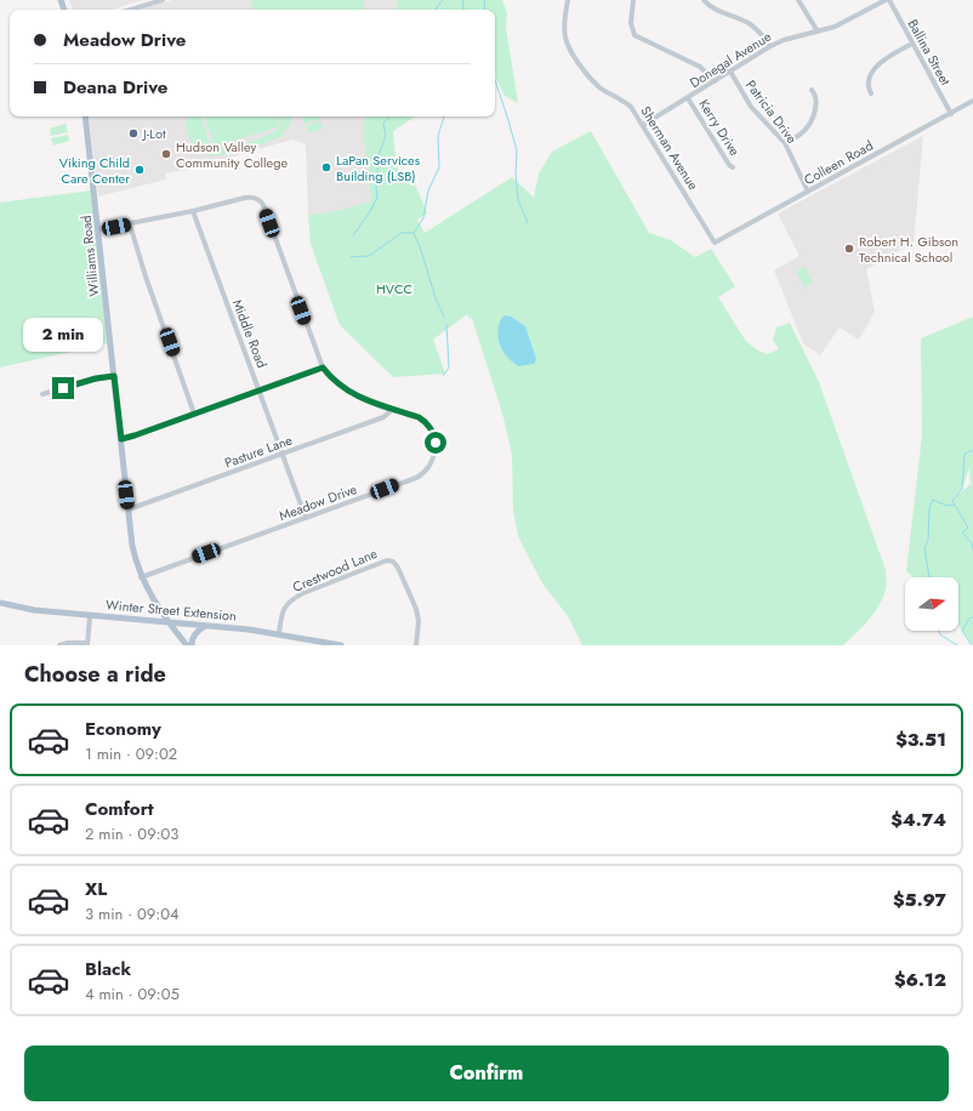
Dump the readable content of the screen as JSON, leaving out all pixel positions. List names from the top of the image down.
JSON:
{
  "streets": {
    "main road": ["Williams Road", "Winter Street Extension"],
    "street": [
      "Ballina Street",
      "Donegal Avenue",
      "Patricia Drive",
      "Kerry Drive",
      "Sherman Avenue",
      "Colleen Road",
      "Middle Road",
      "Pasture Lane",
      "Meadow Drive",
      "Crestwood Lane"
    ]
  },
  "crossings": [
    ["Ballina Street", "Donegal Avenue"],
    ["Ballina Street", "Colleen Road"],
    ["Donegal Avenue", "Patricia Drive"],
    ["Donegal Avenue", "Kerry Drive"],
    ["Donegal Avenue", "Sherman Avenue"],
    ["Patricia Drive", "Colleen Road"],
    ["Sherman Avenue", "Colleen Road"],
    ["Williams Road", "Pasture Lane"],
    ["Williams Road", "Meadow Drive"],
    ["Williams Road", "Winter Street Extension"],
    ["Middle Road", "Pasture Lane"],
    ["Middle Road", "Meadow Drive"],
    ["Pasture Lane", "Meadow Drive"],
    ["Crestwood Lane", "Winter Street Extension"]
  ],
  "parks": ["HVCC"],
  "places": [
    "J-Lot",
    "Hudson Valley Community College",
    "LaPan Services Building (LSB)",
    "Viking Child Care Center",
    "Robert H. Gibson Technical School"
  ],
  "north": "right",
  "page": {
    "banner": ["Meadow Drive", "Deana Drive"],
    "bubble": "2 min",
    "heading": "Choose a ride",
    "list": [
      {
        "name": "Economy",
        "note": "1 min · 09:02",
        "value": "$3.51"
      },
      {
        "name": "Comfort",
        "note": "2 min · 09:03",
        "value": "$4.74"
      },
      {
        "name": "XL",
        "note": "3 min · 09:04",
        "value": "$5.97"
      },
      {
        "name": "Black",
        "note": "4 min · 09:05",
        "value": "$6.12"
      }
    ],
    "buttons": "Confirm"
  }
}
